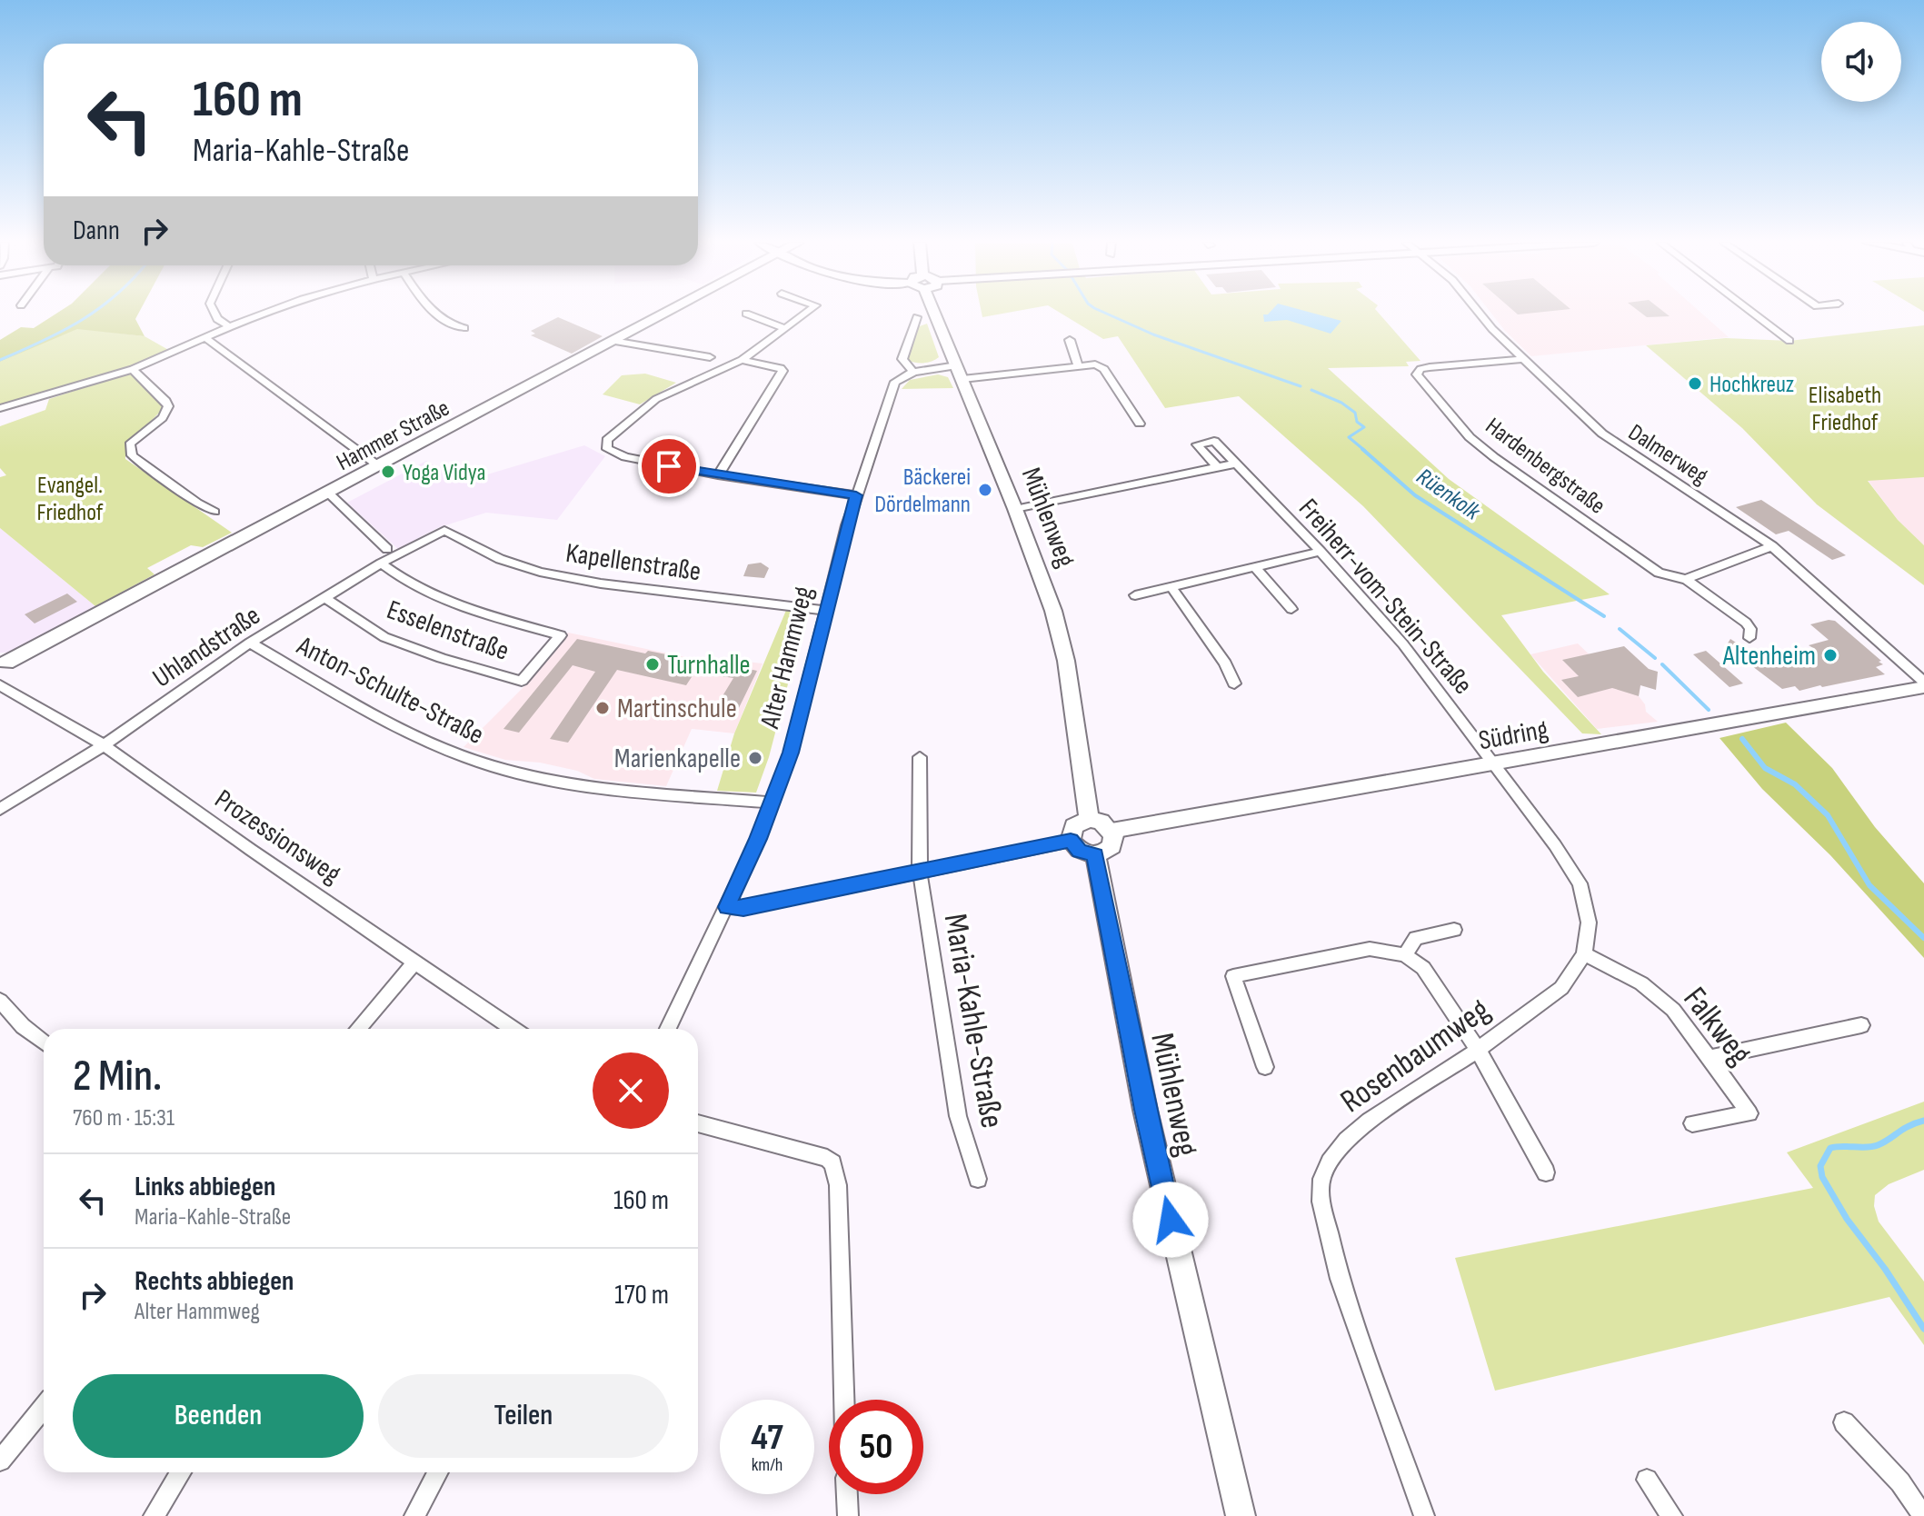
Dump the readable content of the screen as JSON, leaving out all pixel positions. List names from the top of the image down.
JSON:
{
  "streets": {
    "main road": ["Hammer Straße", "Mühlenweg"],
    "street": [
      "Dalmerweg",
      "Hardenbergstraße",
      "Kapellenstraße",
      "Freiherr-vom-Stein-Straße",
      "Esselenstraße",
      "Uhlandstraße",
      "Alter Hammweg",
      "Anton-Schulte-Straße",
      "Südring",
      "Prozessionsweg",
      "Maria-Kahle-Straße",
      "Falkweg",
      "Rosenbaumweg"
    ]
  },
  "crossings": [
    ["Dalmerweg", "Hardenbergstraße"],
    ["Mühlenweg", "Südring"],
    ["Kapellenstraße", "Uhlandstraße"],
    ["Kapellenstraße", "Alter Hammweg"],
    ["Freiherr-vom-Stein-Straße", "Südring"],
    ["Freiherr-vom-Stein-Straße", "Rosenbaumweg"],
    ["Esselenstraße", "Uhlandstraße"],
    ["Uhlandstraße", "Anton-Schulte-Straße"],
    ["Uhlandstraße", "Prozessionsweg"],
    ["Alter Hammweg", "Anton-Schulte-Straße"],
    ["Südring", "Rosenbaumweg"],
    ["Falkweg", "Rosenbaumweg"]
  ],
  "water": ["Rüenkolk"],
  "parks": ["Elisabeth Friedhof", "Evangel. Friedhof"],
  "places": [
    "Hochkreuz",
    "Yoga Vidya",
    "Bäckerei Dördelmann",
    "Altenheim",
    "Turnhalle",
    "Martinschule",
    "Marienkapelle"
  ],
  "page": {
    "turn": ["160 m", "Maria-Kahle-Straße"],
    "then": "Dann",
    "heading": ["2 Min.", "760 m · 15:31"],
    "list": [
      {
        "name": "Links abbiegen",
        "note": "Maria-Kahle-Straße",
        "value": "160 m"
      },
      {
        "name": "Rechts abbiegen",
        "note": "Alter Hammweg",
        "value": "170 m"
      }
    ],
    "buttons": ["Beenden", "Teilen"],
    "speed": "47 km/h",
    "limit": "50"
  }
}
